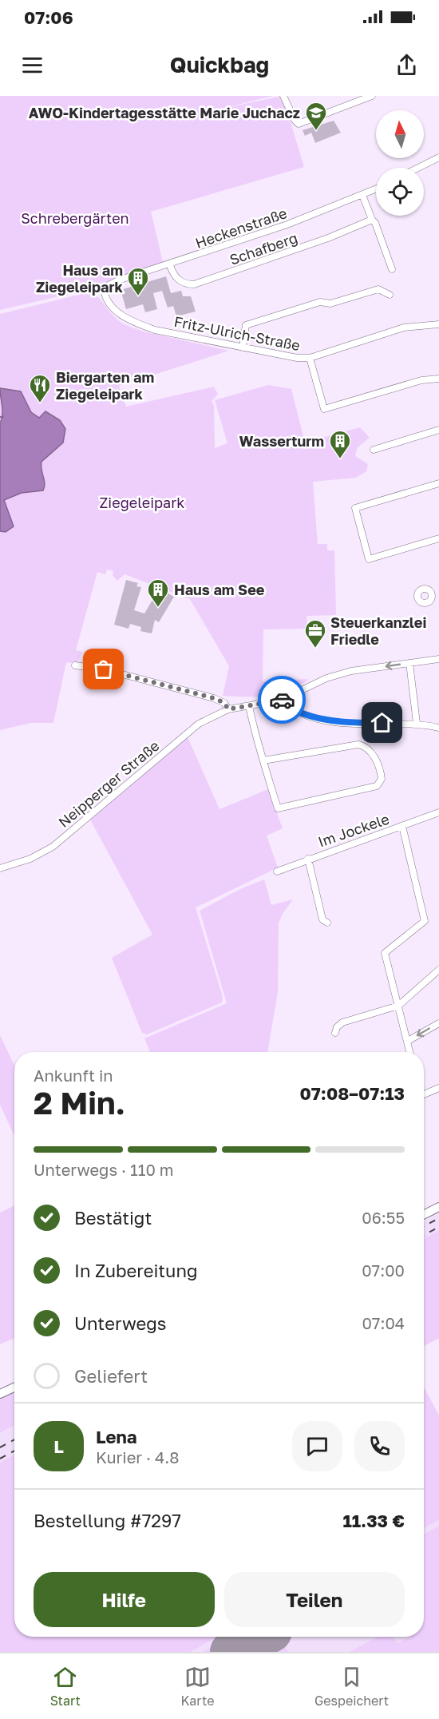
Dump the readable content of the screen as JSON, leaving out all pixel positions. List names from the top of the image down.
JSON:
{
  "streets": {
    "street": [
      "Heckenstraße",
      "Schafberg",
      "Fritz-Ulrich-Straße",
      "Neipperger Straße",
      "Im Jockele"
    ]
  },
  "crossings": [
    ["Heckenstraße", "Schafberg"],
    ["Heckenstraße", "Fritz-Ulrich-Straße"]
  ],
  "parks": ["Schrebergärten", "Ziegeleipark"],
  "places": {
    "school or university": ["AWO-Kindertagesstätte Marie Juchacz"],
    "building": ["Haus am Ziegeleipark", "Wasserturm", "Haus am See"],
    "restaurant": ["Biergarten am Ziegeleipark"],
    "office": ["Steuerkanzlei Friedle"]
  },
  "north": "top",
  "page": {
    "status": "07:06",
    "header": "Quickbag",
    "heading": ["2 Min.", "Ankunft in", "07:08–07:13"],
    "panel": [
      "Lena",
      "Kurier · 4.8",
      "Bestellung #7297",
      "11.33 €"
    ],
    "bar": "Unterwegs · 110 m",
    "list": [
      ["Bestätigt", "06:55"],
      ["In Zubereitung", "07:00"],
      ["Unterwegs", "07:04"],
      "Geliefert"
    ],
    "round": "L",
    "buttons": ["Hilfe", "Teilen"],
    "tabs": ["Start", "Karte", "Gespeichert"]
  }
}
